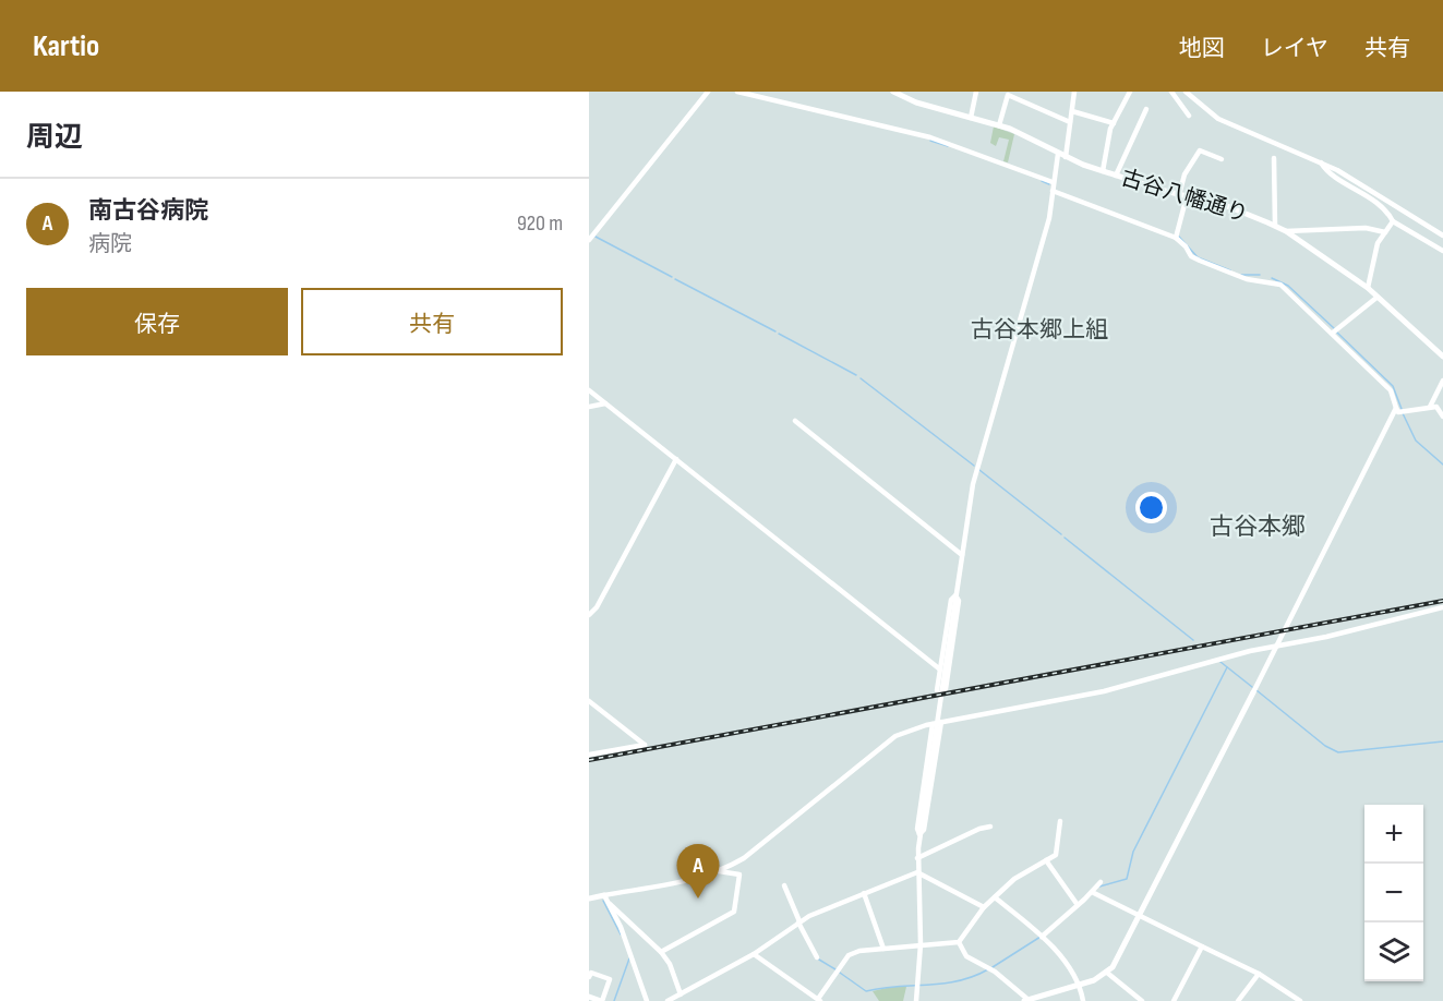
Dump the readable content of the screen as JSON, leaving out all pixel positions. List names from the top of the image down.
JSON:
{
  "streets": {
    "street": ["古谷八幡通り"]
  },
  "districts": ["古谷本郷上組", "古谷本郷"],
  "page": {
    "header": "Kartio",
    "nav": ["地図", "レイヤ", "共有"],
    "heading": "周辺",
    "list": [
      {
        "mark": "A",
        "name": "南古谷病院",
        "note": "病院",
        "value": "920 m"
      }
    ],
    "buttons": ["保存", "共有"],
    "map_buttons": ["+", "−"],
    "pins": "A"
  }
}
